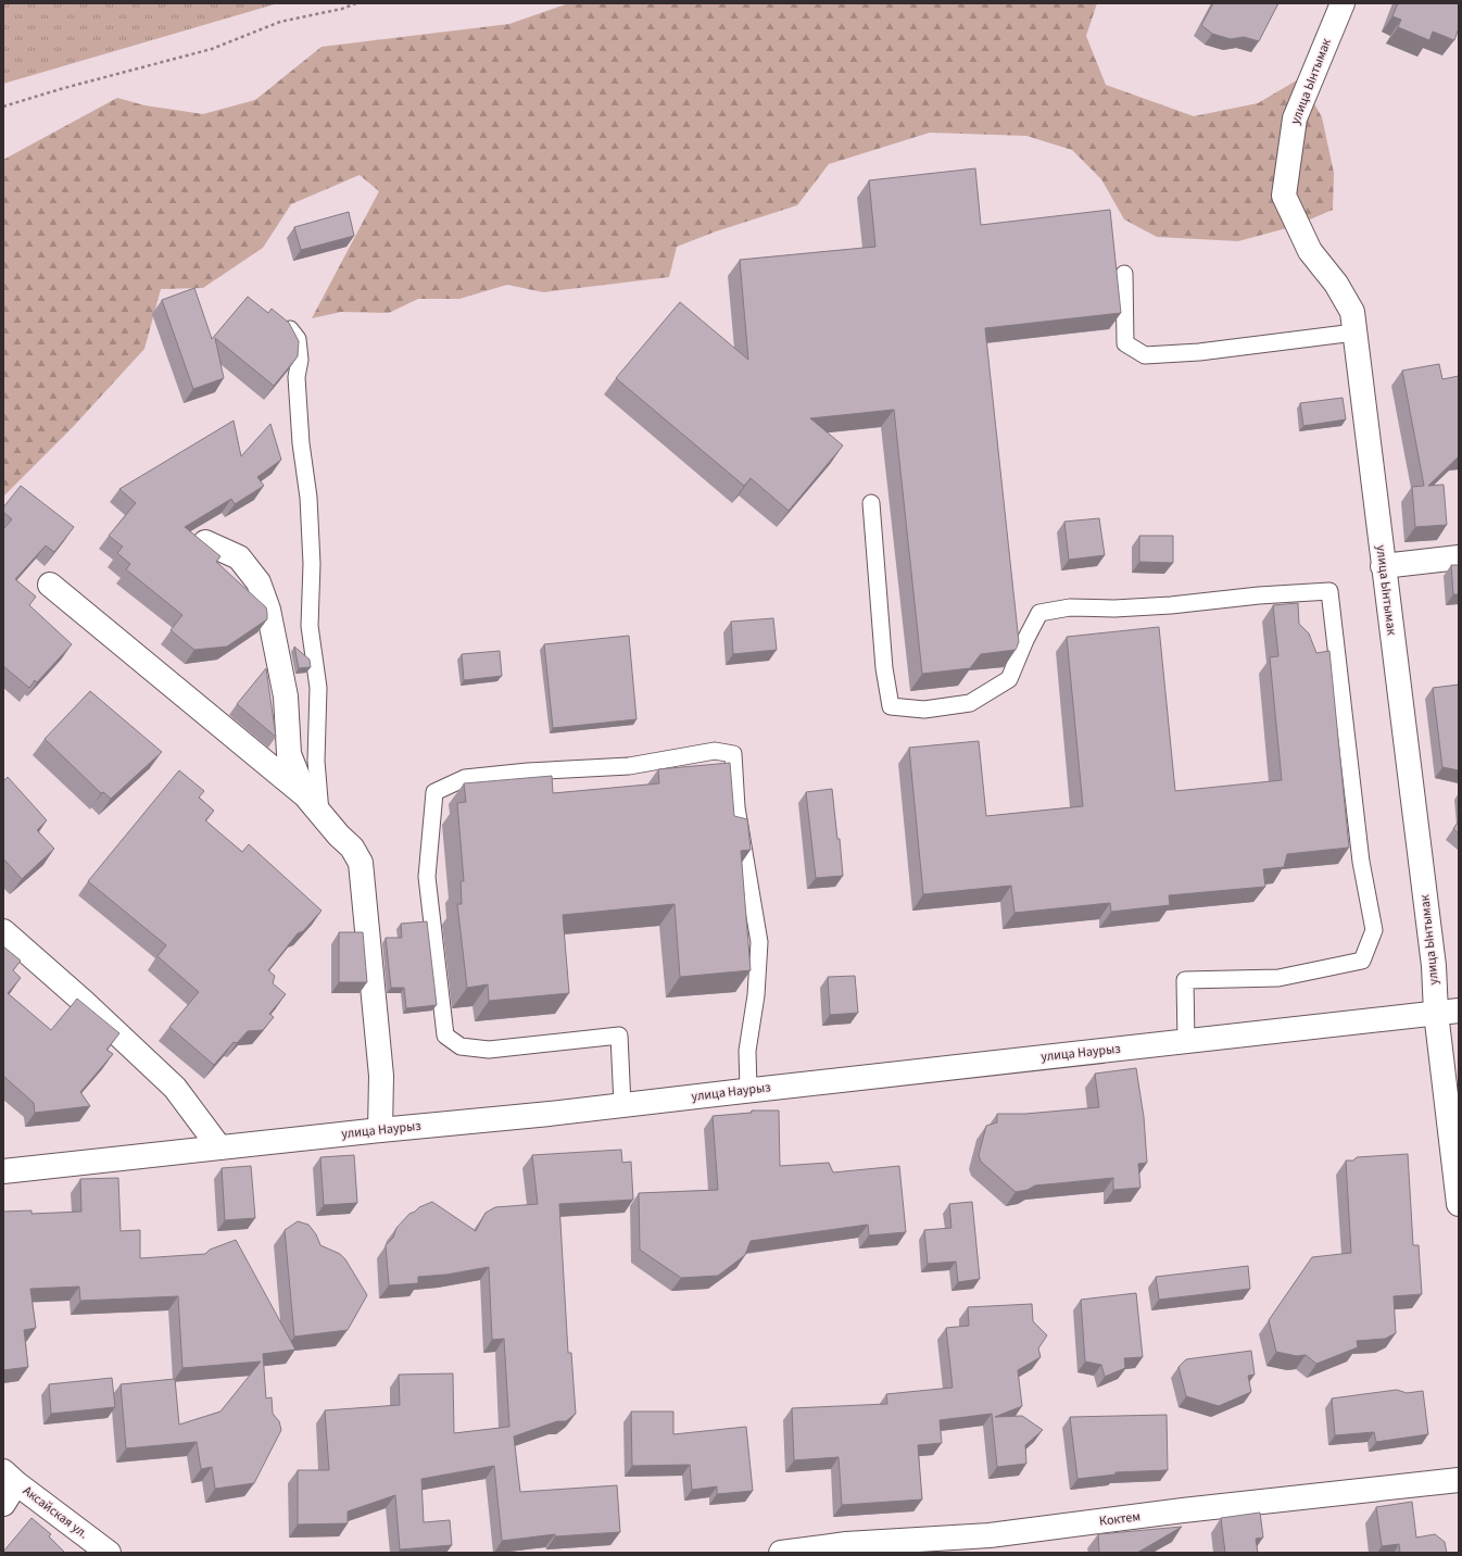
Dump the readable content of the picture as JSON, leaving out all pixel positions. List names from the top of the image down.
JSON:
{
  "streets": {
    "street": [
      "улица Ынтымак",
      "улица Наурыз",
      "Аксайская ул.",
      "Коктем"
    ]
  },
  "crossings": [
    ["улица Ынтымак", "улица Наурыз"]
  ]
}
